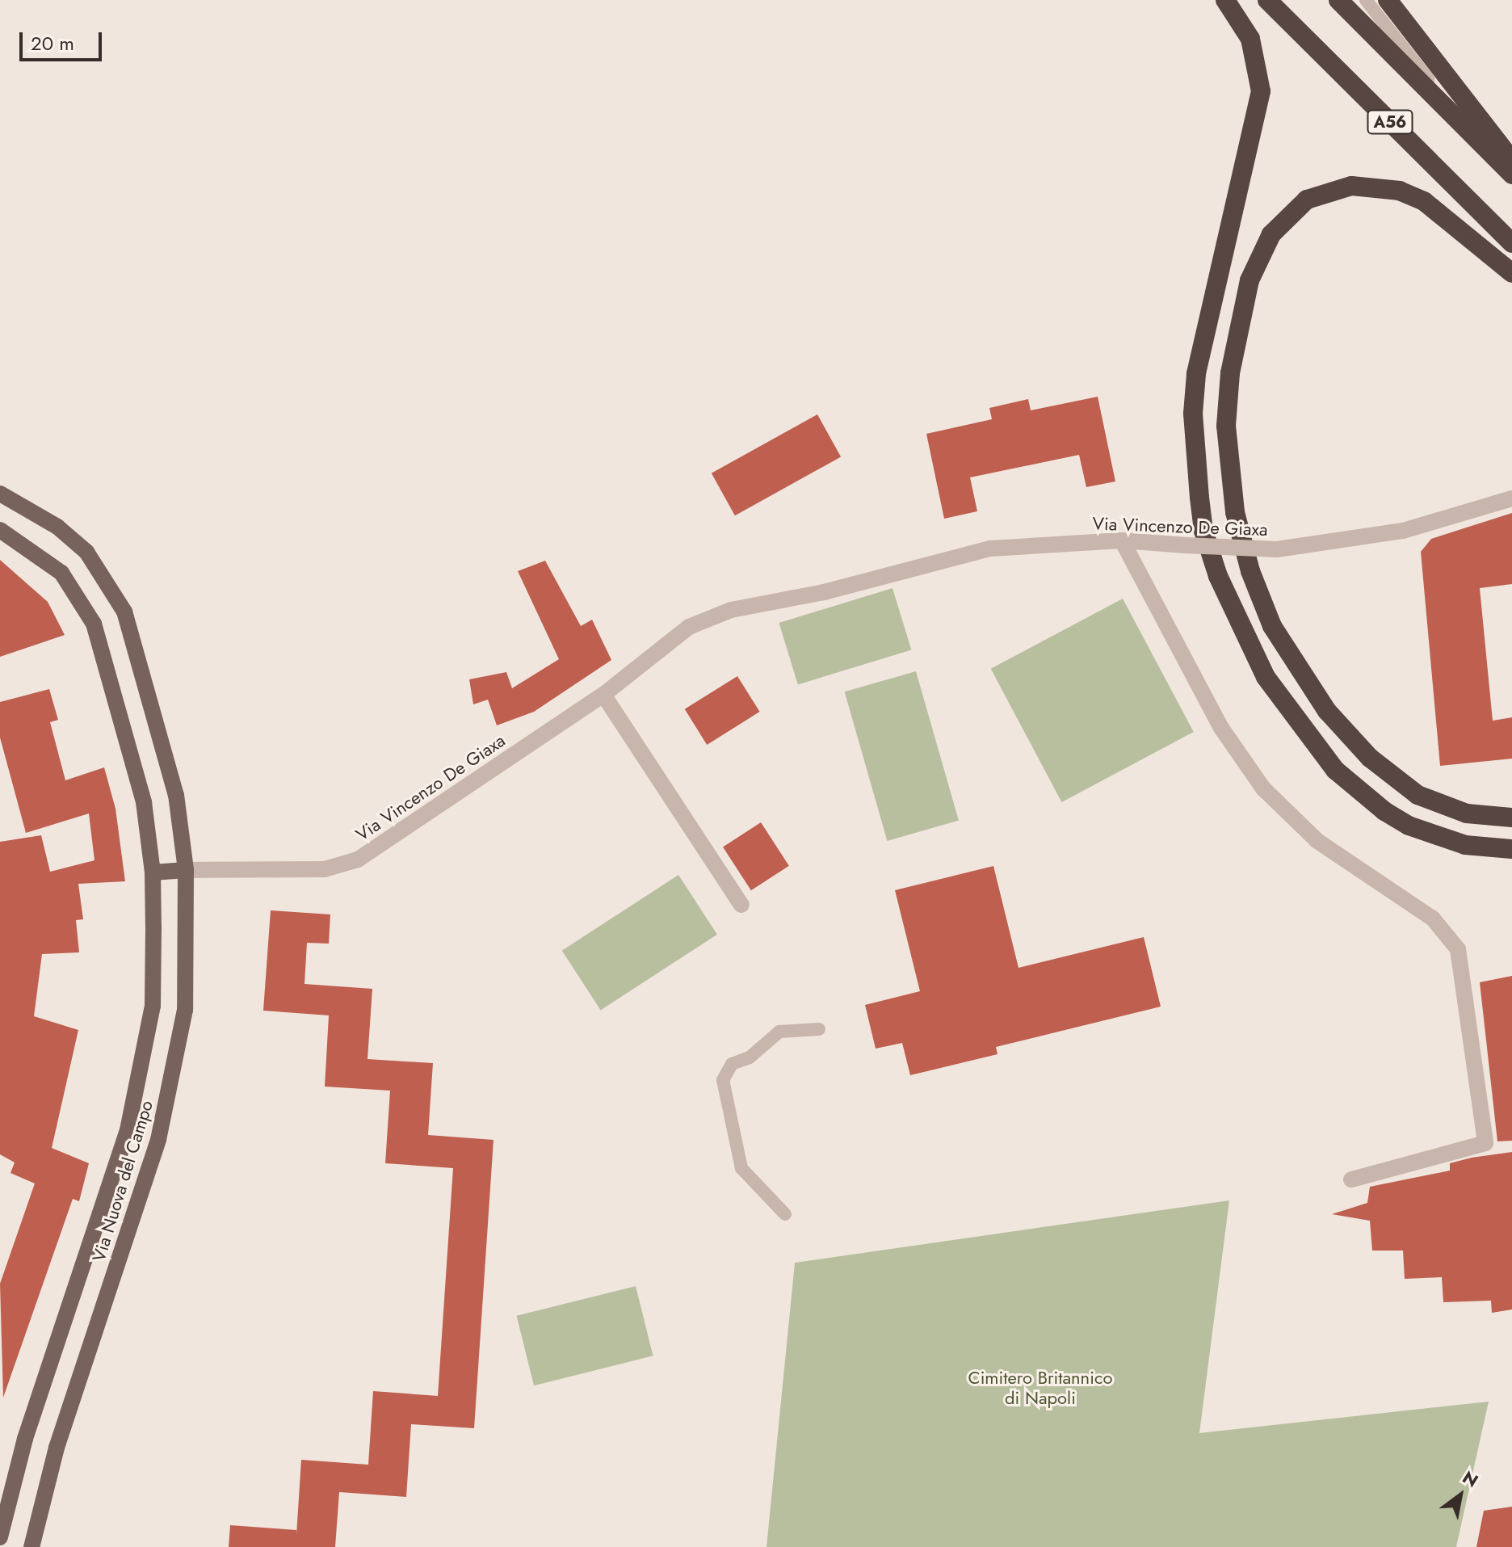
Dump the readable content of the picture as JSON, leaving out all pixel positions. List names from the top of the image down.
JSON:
{
  "streets": {
    "highway": ["A56"],
    "main road": ["Via Nuova del Campo"],
    "street": ["Via Vincenzo De Giaxa"]
  },
  "crossings": [
    ["Via Vincenzo De Giaxa", "Via Nuova del Campo"]
  ],
  "parks": ["Cimitero Britannico di Napoli"],
  "scale_bar": "20 m",
  "north": "top right"
}
